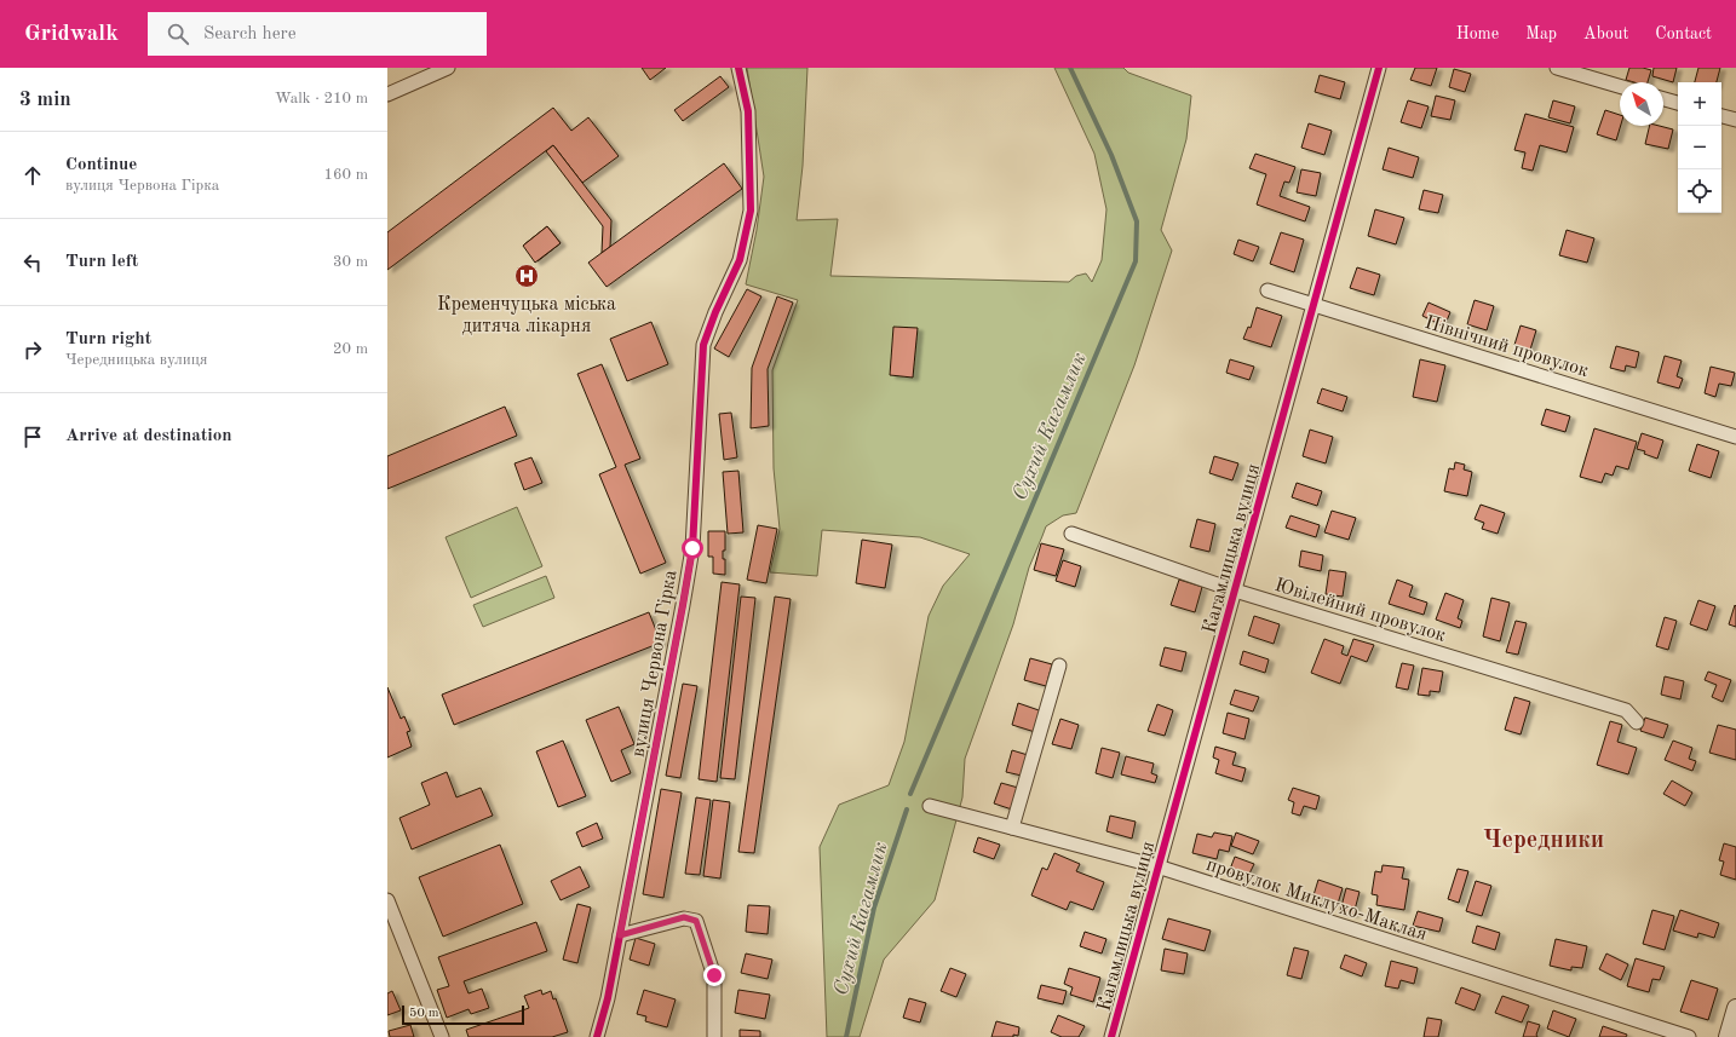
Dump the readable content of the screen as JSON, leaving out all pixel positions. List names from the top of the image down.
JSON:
{
  "streets": {
    "street": [
      "Північний провулок",
      "Кагамлицька вулиця",
      "Ювілейний провулок",
      "вулиця Червона Гірка",
      "провулок Миклухо-Маклая"
    ]
  },
  "crossings": [
    ["Північний провулок", "Кагамлицька вулиця"],
    ["Кагамлицька вулиця", "Ювілейний провулок"],
    ["Кагамлицька вулиця", "провулок Миклухо-Маклая"]
  ],
  "districts": ["Чередники"],
  "water": ["Сухий Кагамлик"],
  "places": {
    "hospital": ["Кременчуцька міська дитяча лікарня"]
  },
  "scale_bar": "50 m",
  "north": "top left",
  "page": {
    "header": "Gridwalk",
    "search": "Search here",
    "nav": [
      "Home",
      "Map",
      "About",
      "Contact"
    ],
    "heading": ["3 min", "Walk · 210 m"],
    "map_buttons": ["+", "−"],
    "list": [
      ["Continue", "вулиця Червона Гірка", "160 m"],
      ["Turn left", "30 m"],
      ["Turn right", "Чередницька вулиця", "20 m"],
      "Arrive at destination"
    ],
    "scale": "50 m"
  }
}
